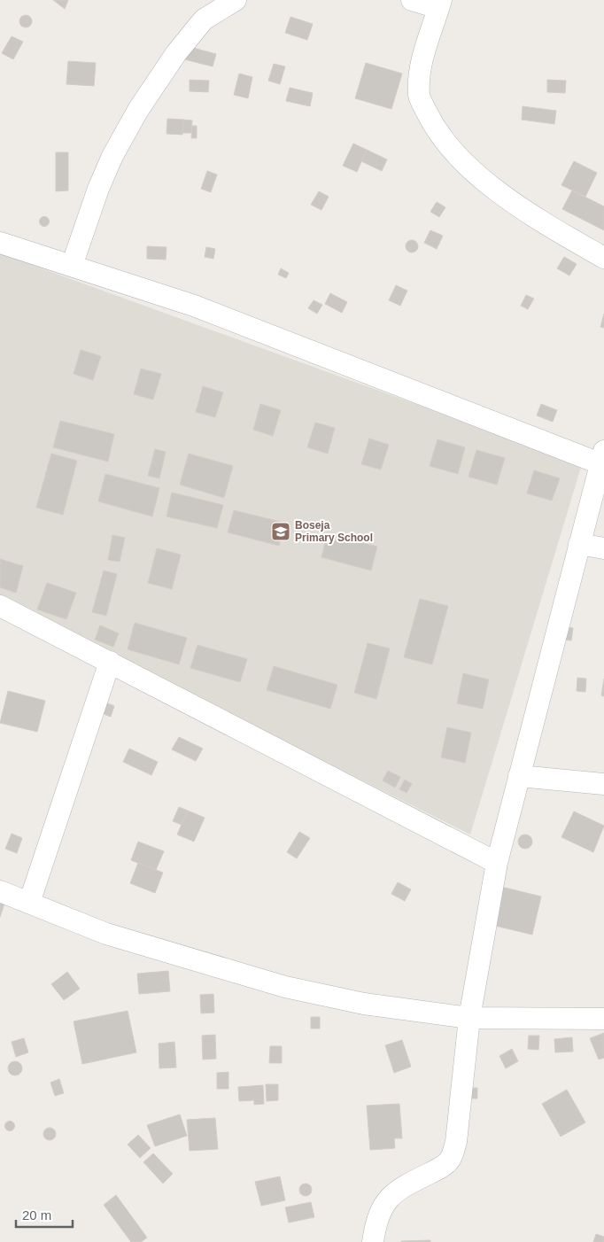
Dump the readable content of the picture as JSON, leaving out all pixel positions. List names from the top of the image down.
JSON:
{
  "places": {
    "school or university": ["Boseja Primary School"]
  },
  "scale_bar": "20 m"
}
